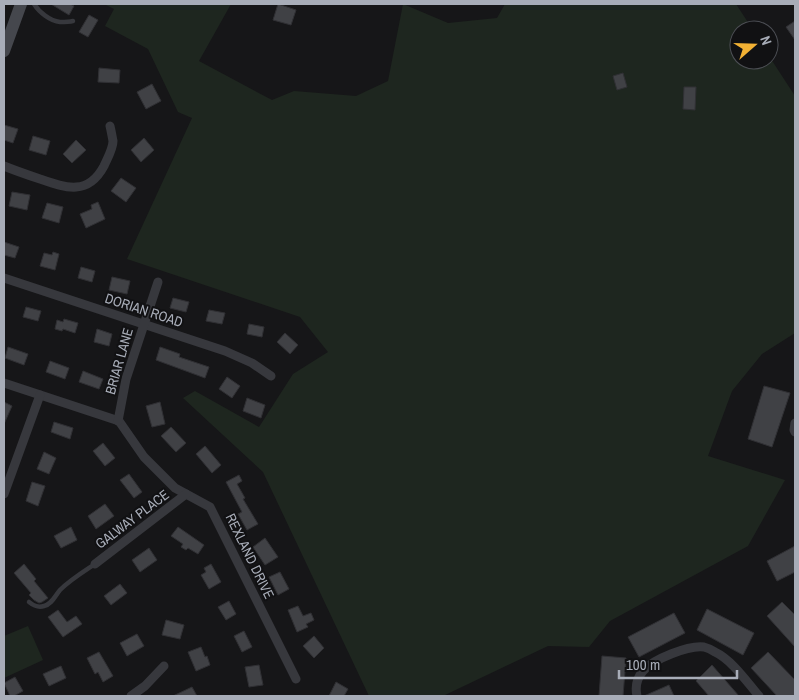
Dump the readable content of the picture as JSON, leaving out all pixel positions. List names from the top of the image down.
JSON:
{
  "streets": {
    "street": [
      "DORIAN ROAD",
      "BRIAR LANE",
      "GALWAY PLACE",
      "REXLAND DRIVE"
    ]
  },
  "crossings": [
    ["DORIAN ROAD", "BRIAR LANE"],
    ["BRIAR LANE", "REXLAND DRIVE"],
    ["GALWAY PLACE", "REXLAND DRIVE"]
  ],
  "scale_bar": "100 m",
  "north": "right"
}
